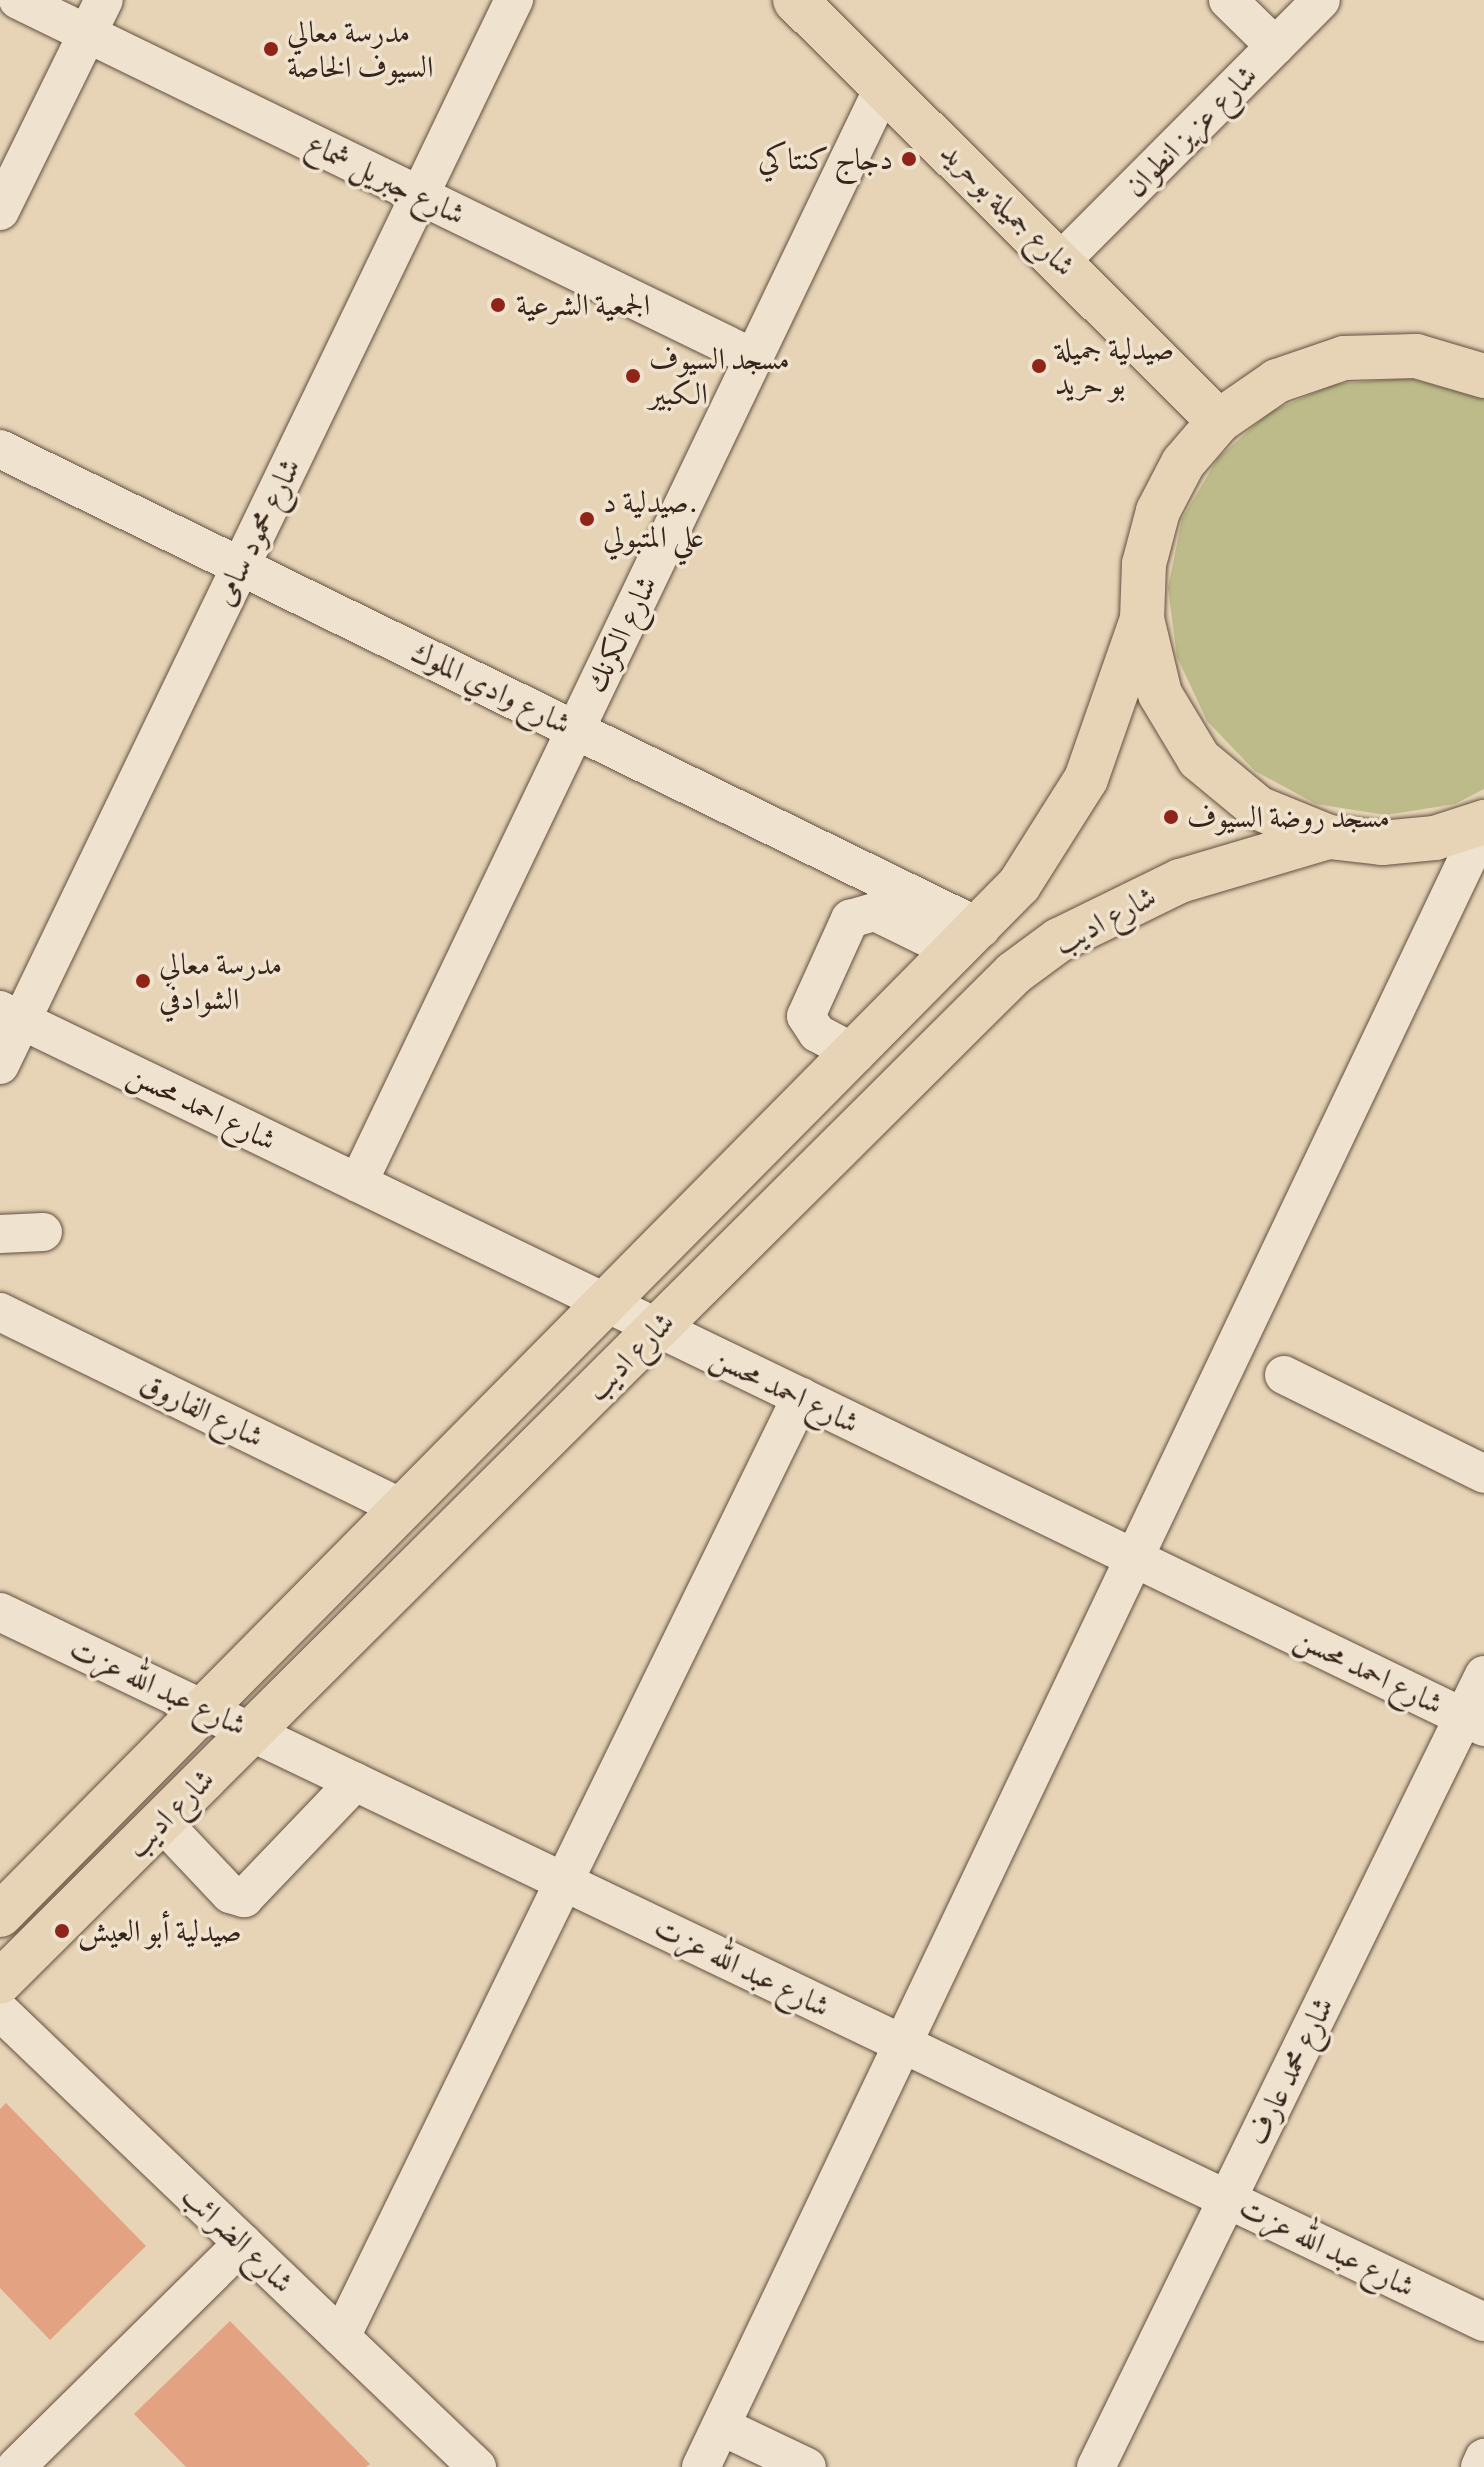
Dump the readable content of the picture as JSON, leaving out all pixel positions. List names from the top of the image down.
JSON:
{
  "streets": {
    "main road": ["شارع جميلة بوحريد", "شارع اديب"],
    "street": [
      "شارع عزيز انطوان",
      "شارع جبريل شماع",
      "شارع محمود سامى",
      "شارع الكرنك",
      "شارع وادي الملوك",
      "شارع احمد محسن",
      "شارع الفاروق",
      "شارع عبد الله عزت",
      "شارع محمد عارف",
      "شارع الضرائب"
    ]
  },
  "crossings": [
    ["شارع عزيز انطوان", "شارع جميلة بوحريد"],
    ["شارع جبريل شماع", "شارع محمود سامى"],
    ["شارع جبريل شماع", "شارع الكرنك"],
    ["شارع جميلة بوحريد", "شارع الكرنك"],
    ["شارع محمود سامى", "شارع وادي الملوك"],
    ["شارع محمود سامى", "شارع احمد محسن"],
    ["شارع الكرنك", "شارع وادي الملوك"],
    ["شارع الكرنك", "شارع احمد محسن"],
    ["شارع وادي الملوك", "شارع اديب"],
    ["شارع اديب", "شارع احمد محسن"],
    ["شارع اديب", "شارع الفاروق"],
    ["شارع اديب", "شارع عبد الله عزت"],
    ["شارع احمد محسن", "شارع محمد عارف"],
    ["شارع عبد الله عزت", "شارع محمد عارف"]
  ],
  "places": [
    "مدرسة معالي السيوف الخاصة",
    "دجاج كنتاكي",
    "الجمعية الشرعية",
    "صيدلية جميلة بو حريد",
    "مسجد السيوف الكبير",
    "صيدلية د. علي المتبولي",
    "مسجد روضة السيوف",
    "مدرسة معالي الشوادفي",
    "صيدلية أبو العيش"
  ]
}
